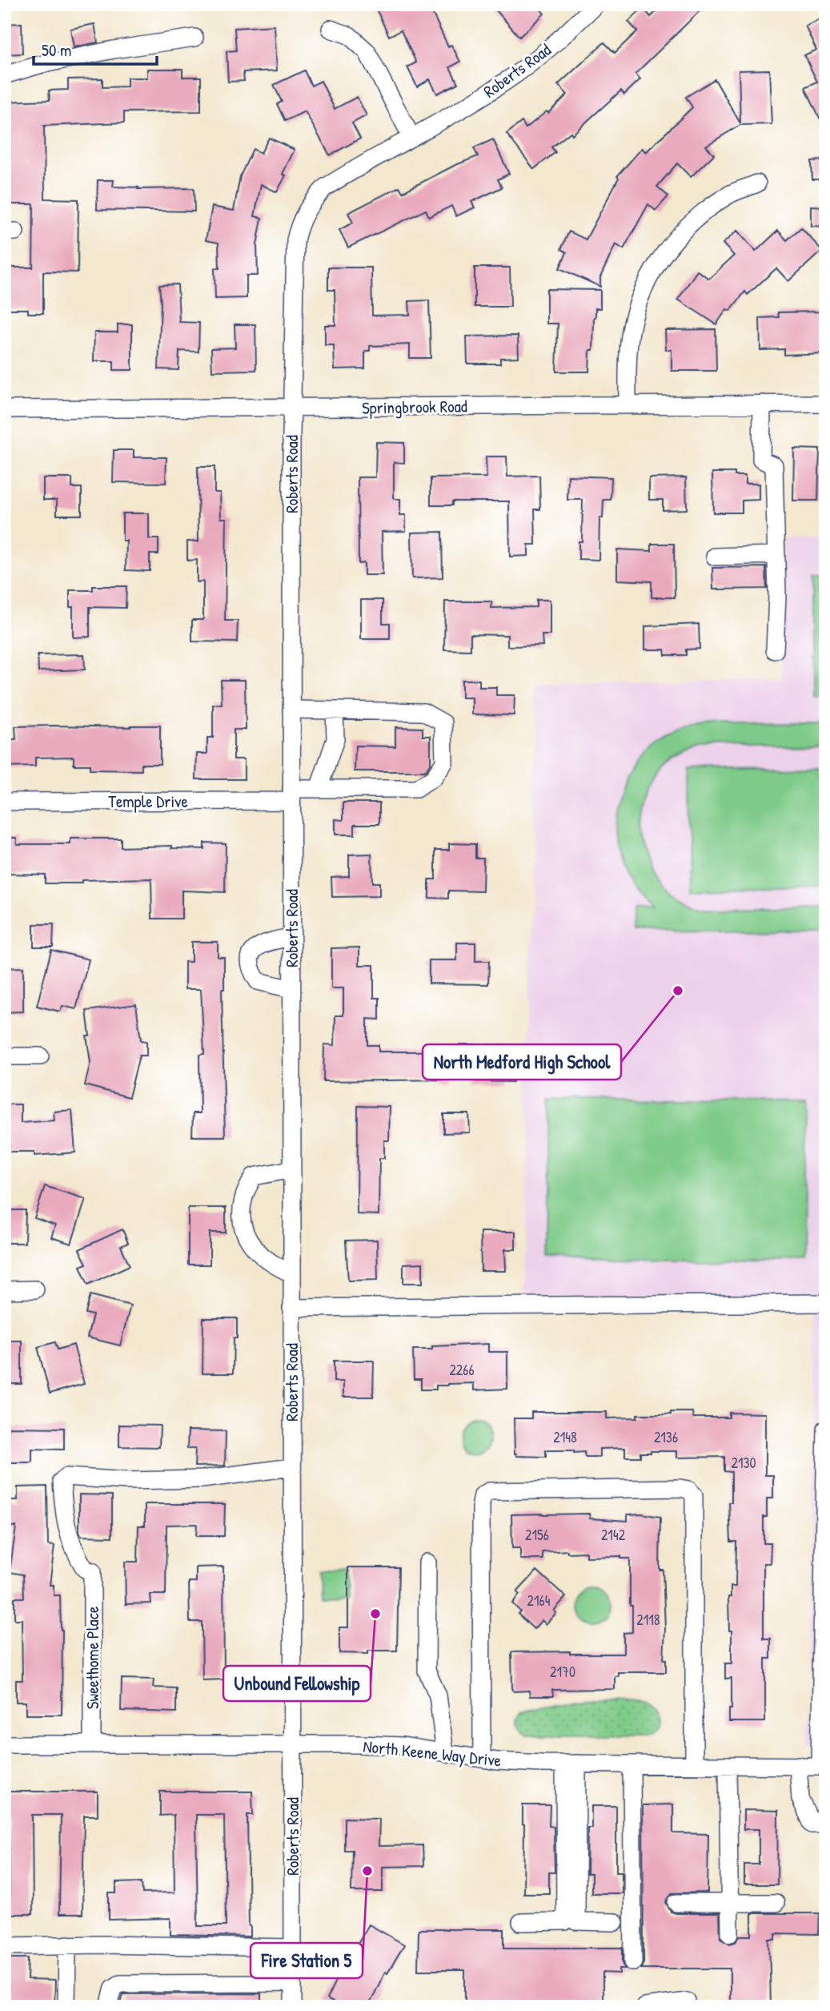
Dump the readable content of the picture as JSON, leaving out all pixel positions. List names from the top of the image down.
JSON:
{
  "streets": {
    "street": [
      "Roberts Road",
      "Springbrook Road",
      "Temple Drive",
      "Sweethome Place",
      "North Keene Way Drive"
    ]
  },
  "crossings": [
    ["Roberts Road", "Springbrook Road"],
    ["Roberts Road", "Temple Drive"],
    ["Roberts Road", "Sweethome Place"],
    ["Roberts Road", "North Keene Way Drive"],
    ["Sweethome Place", "North Keene Way Drive"]
  ],
  "places": ["North Medford High School", "Unbound Fellowship", "Fire Station 5"],
  "house_numbers": [
    "2266",
    "2148",
    "2136",
    "2130",
    "2156",
    "2142",
    "2164",
    "2118",
    "2170"
  ],
  "scale_bar": "50 m"
}
